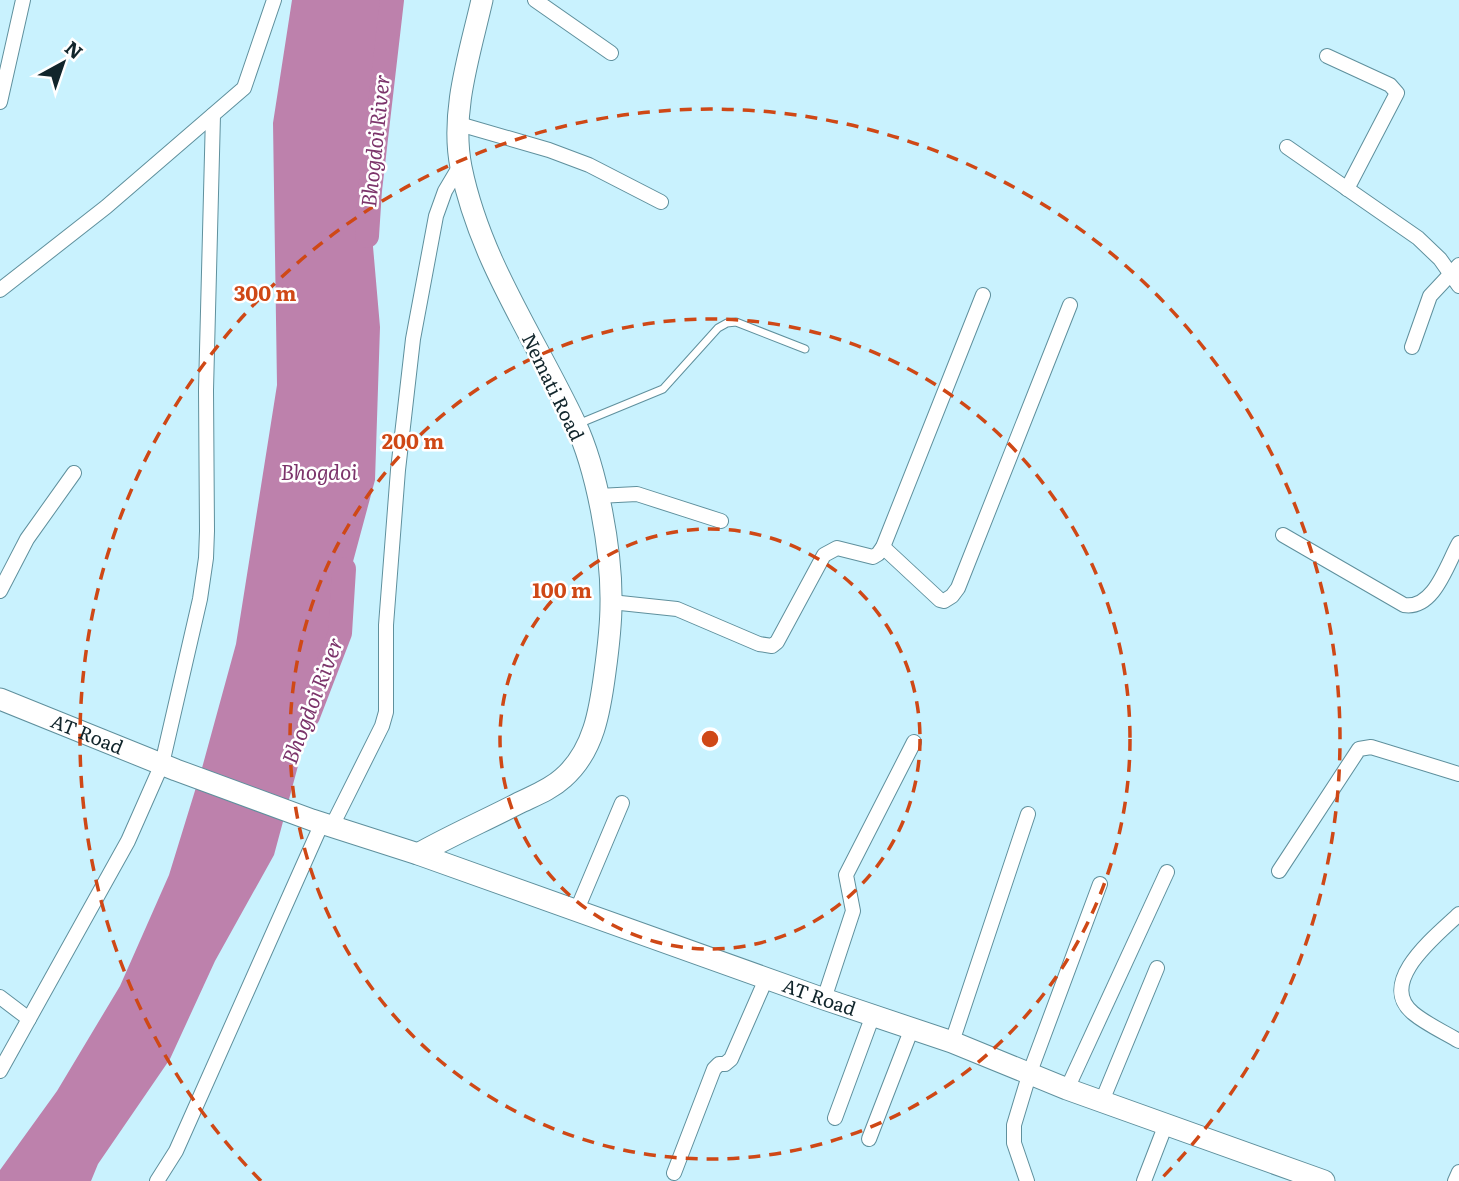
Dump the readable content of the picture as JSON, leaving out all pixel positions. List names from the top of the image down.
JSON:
{
  "streets": {
    "main road": ["Nemati Road", "AT Road"]
  },
  "crossings": [
    ["Nemati Road", "AT Road"]
  ],
  "water": ["Bhogdoi River", "Bhogdoi"],
  "north": "top right",
  "rings": ["300 m", "200 m", "100 m"]
}
